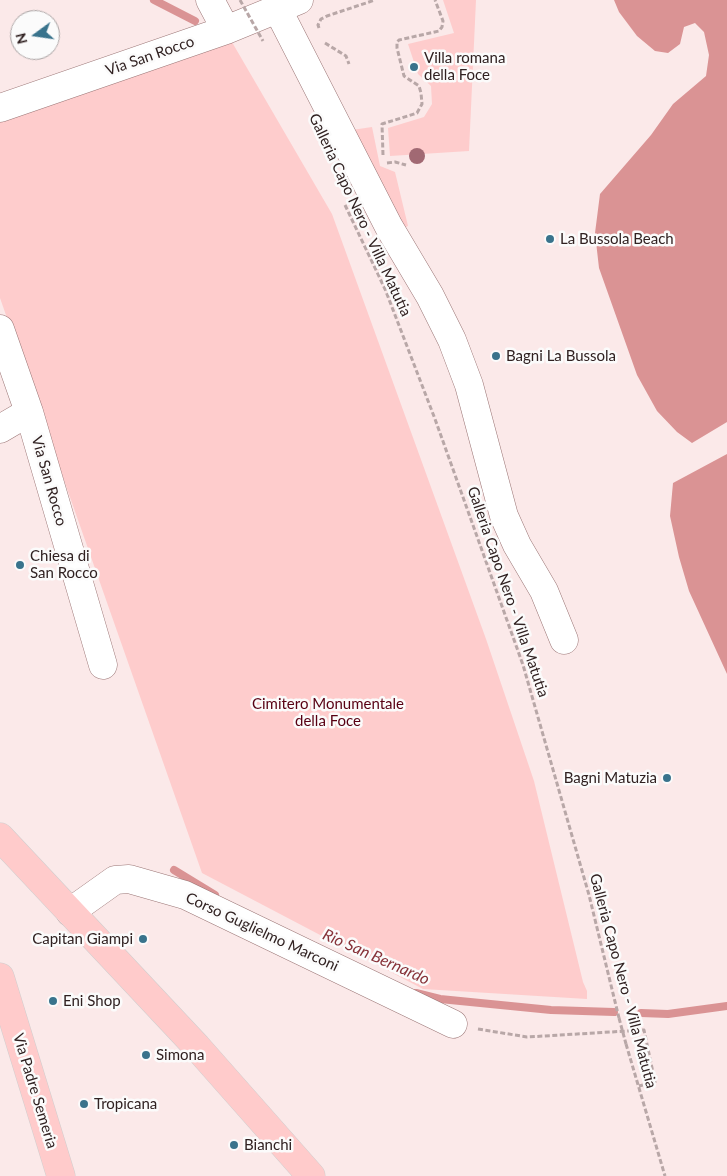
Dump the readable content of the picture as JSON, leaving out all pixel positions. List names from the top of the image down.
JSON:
{
  "streets": {
    "main road": ["Via Padre Semeria"],
    "street": ["Via San Rocco", "Corso Guglielmo Marconi"],
    "path": ["Galleria Capo Nero - Villa Matutia"]
  },
  "water": ["Rio San Bernardo"],
  "parks": ["Cimitero Monumentale della Foce"],
  "places": [
    "Villa romana della Foce",
    "La Bussola Beach",
    "Bagni La Bussola",
    "Chiesa di San Rocco",
    "Bagni Matuzia",
    "Capitan Giampi",
    "Eni Shop",
    "Simona",
    "Tropicana",
    "Bianchi"
  ],
  "north": "left"
}
